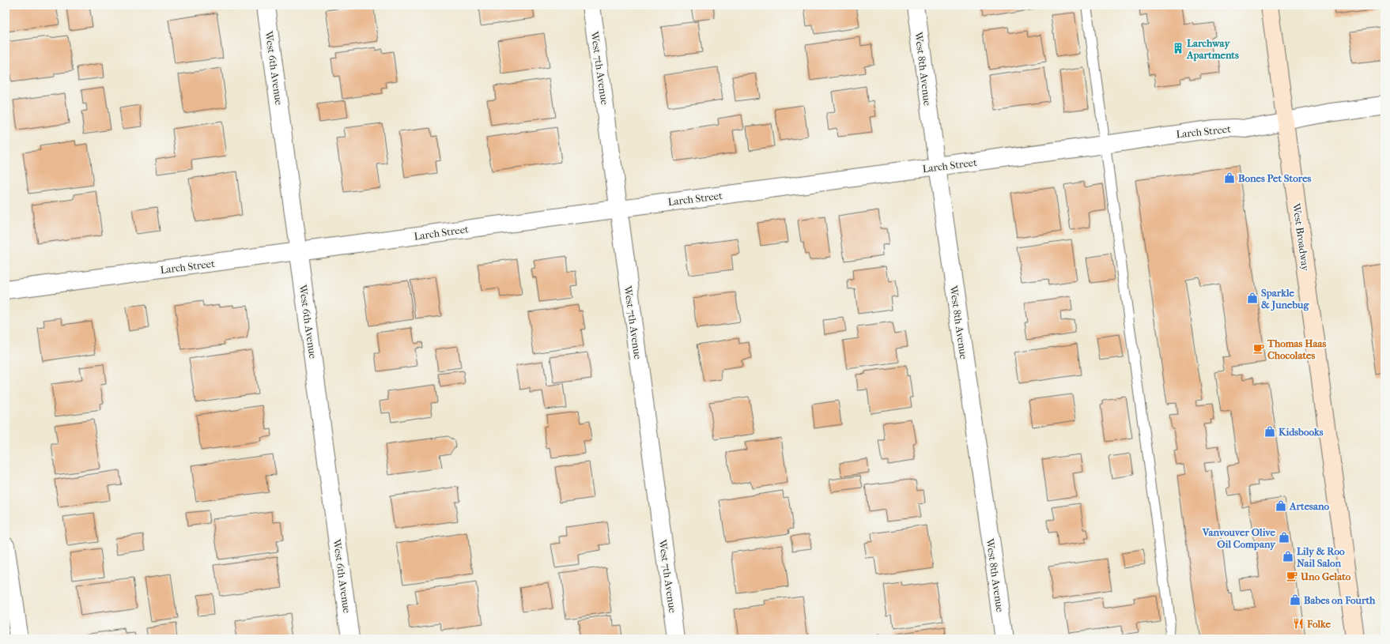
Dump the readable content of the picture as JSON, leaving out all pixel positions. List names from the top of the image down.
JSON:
{
  "streets": {
    "main road": ["West Broadway"],
    "street": [
      "West 6th Avenue",
      "West 7th Avenue",
      "West 8th Avenue",
      "Larch Street"
    ]
  },
  "crossings": [
    ["West 6th Avenue", "Larch Street"],
    ["West 7th Avenue", "Larch Street"],
    ["West 8th Avenue", "Larch Street"],
    ["Larch Street", "West Broadway"]
  ],
  "places": {
    "building": ["Larchway Apartments"],
    "shop": [
      "Bones Pet Stores",
      "Sparkle & Junebug",
      "Kidsbooks",
      "Artesano",
      "Vanvouver Olive Oil Company",
      "Lily & Roo Nail Salon",
      "Babes on Fourth"
    ],
    "cafe": ["Thomas Haas Chocolates", "Uno Gelato"],
    "restaurant": ["Folke"]
  }
}
